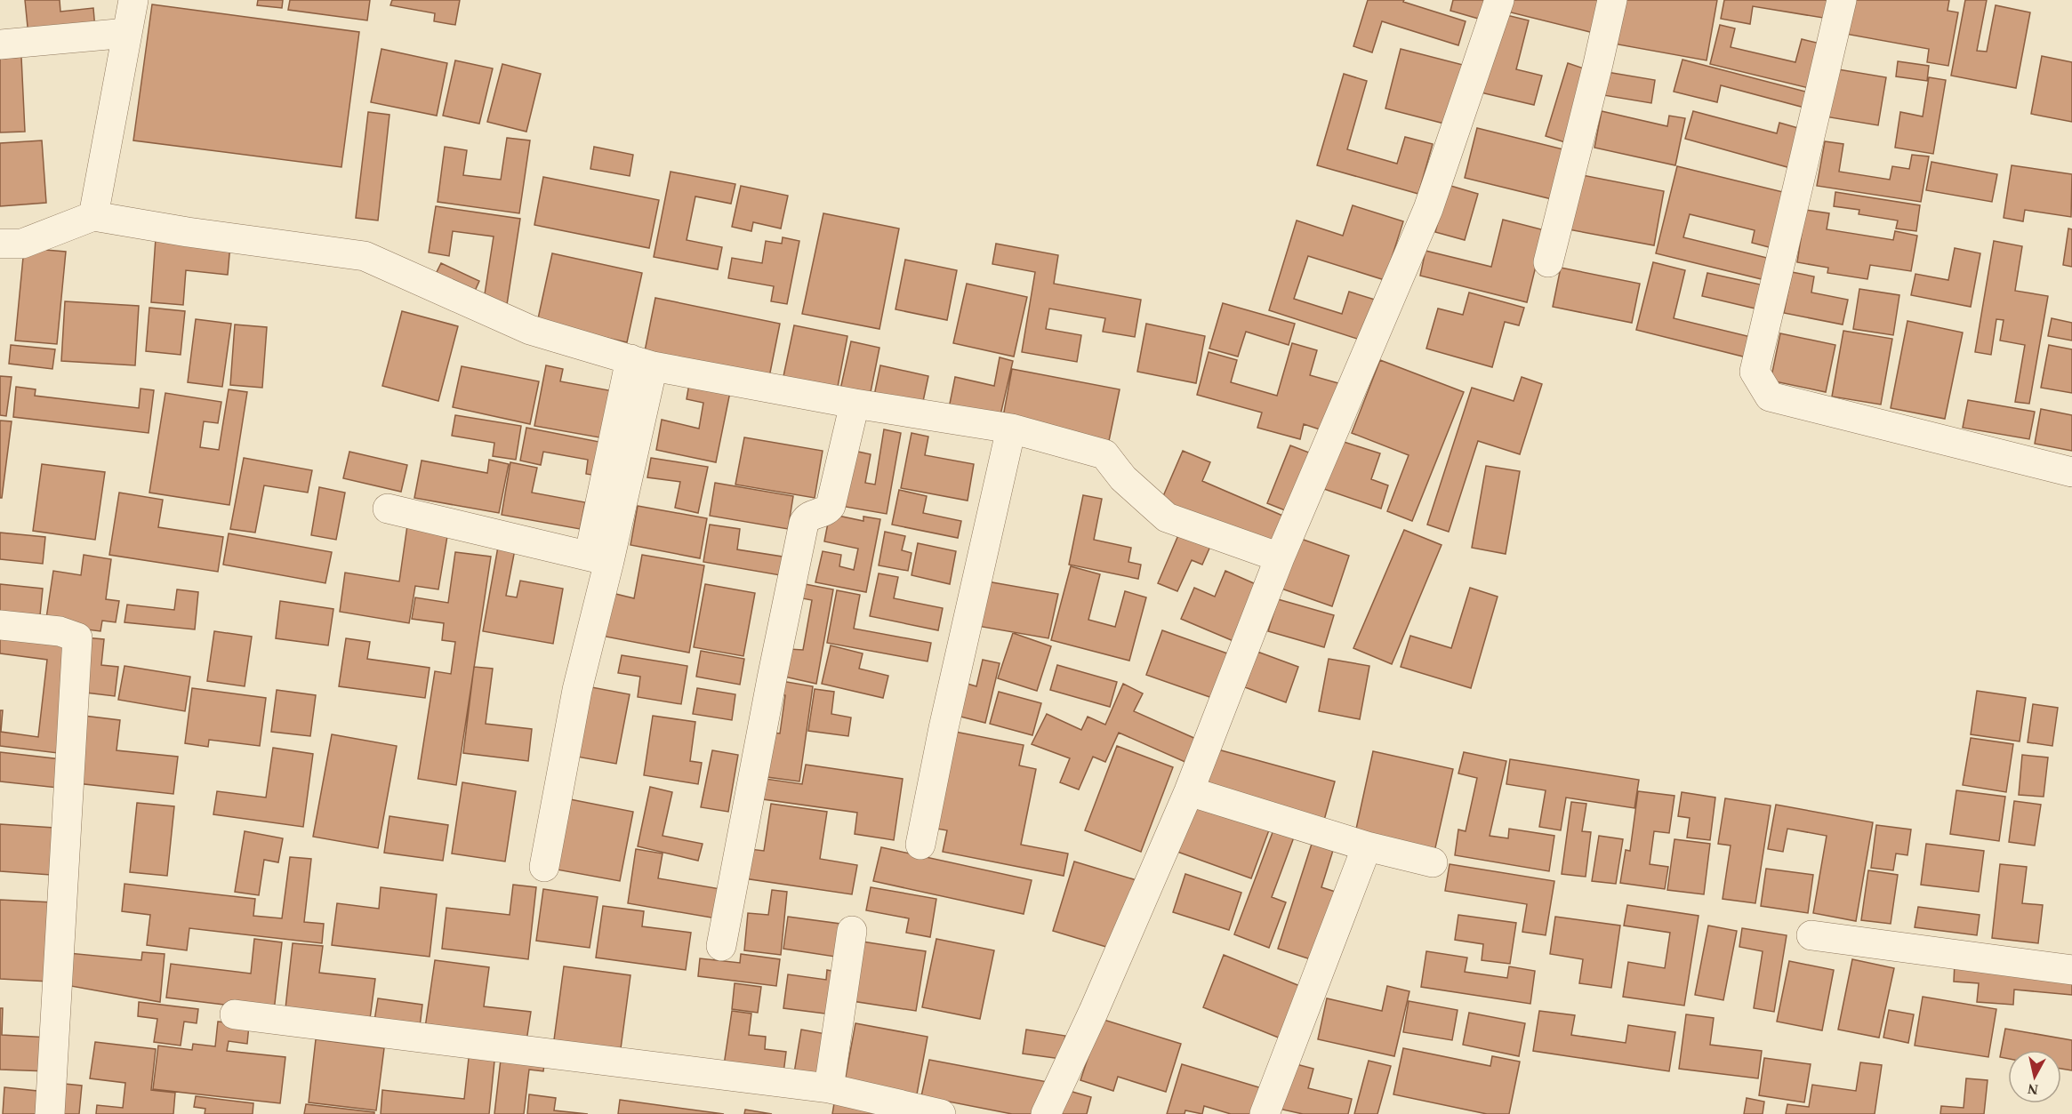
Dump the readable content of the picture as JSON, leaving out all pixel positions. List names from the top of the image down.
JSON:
{
  "north": "bottom"
}
